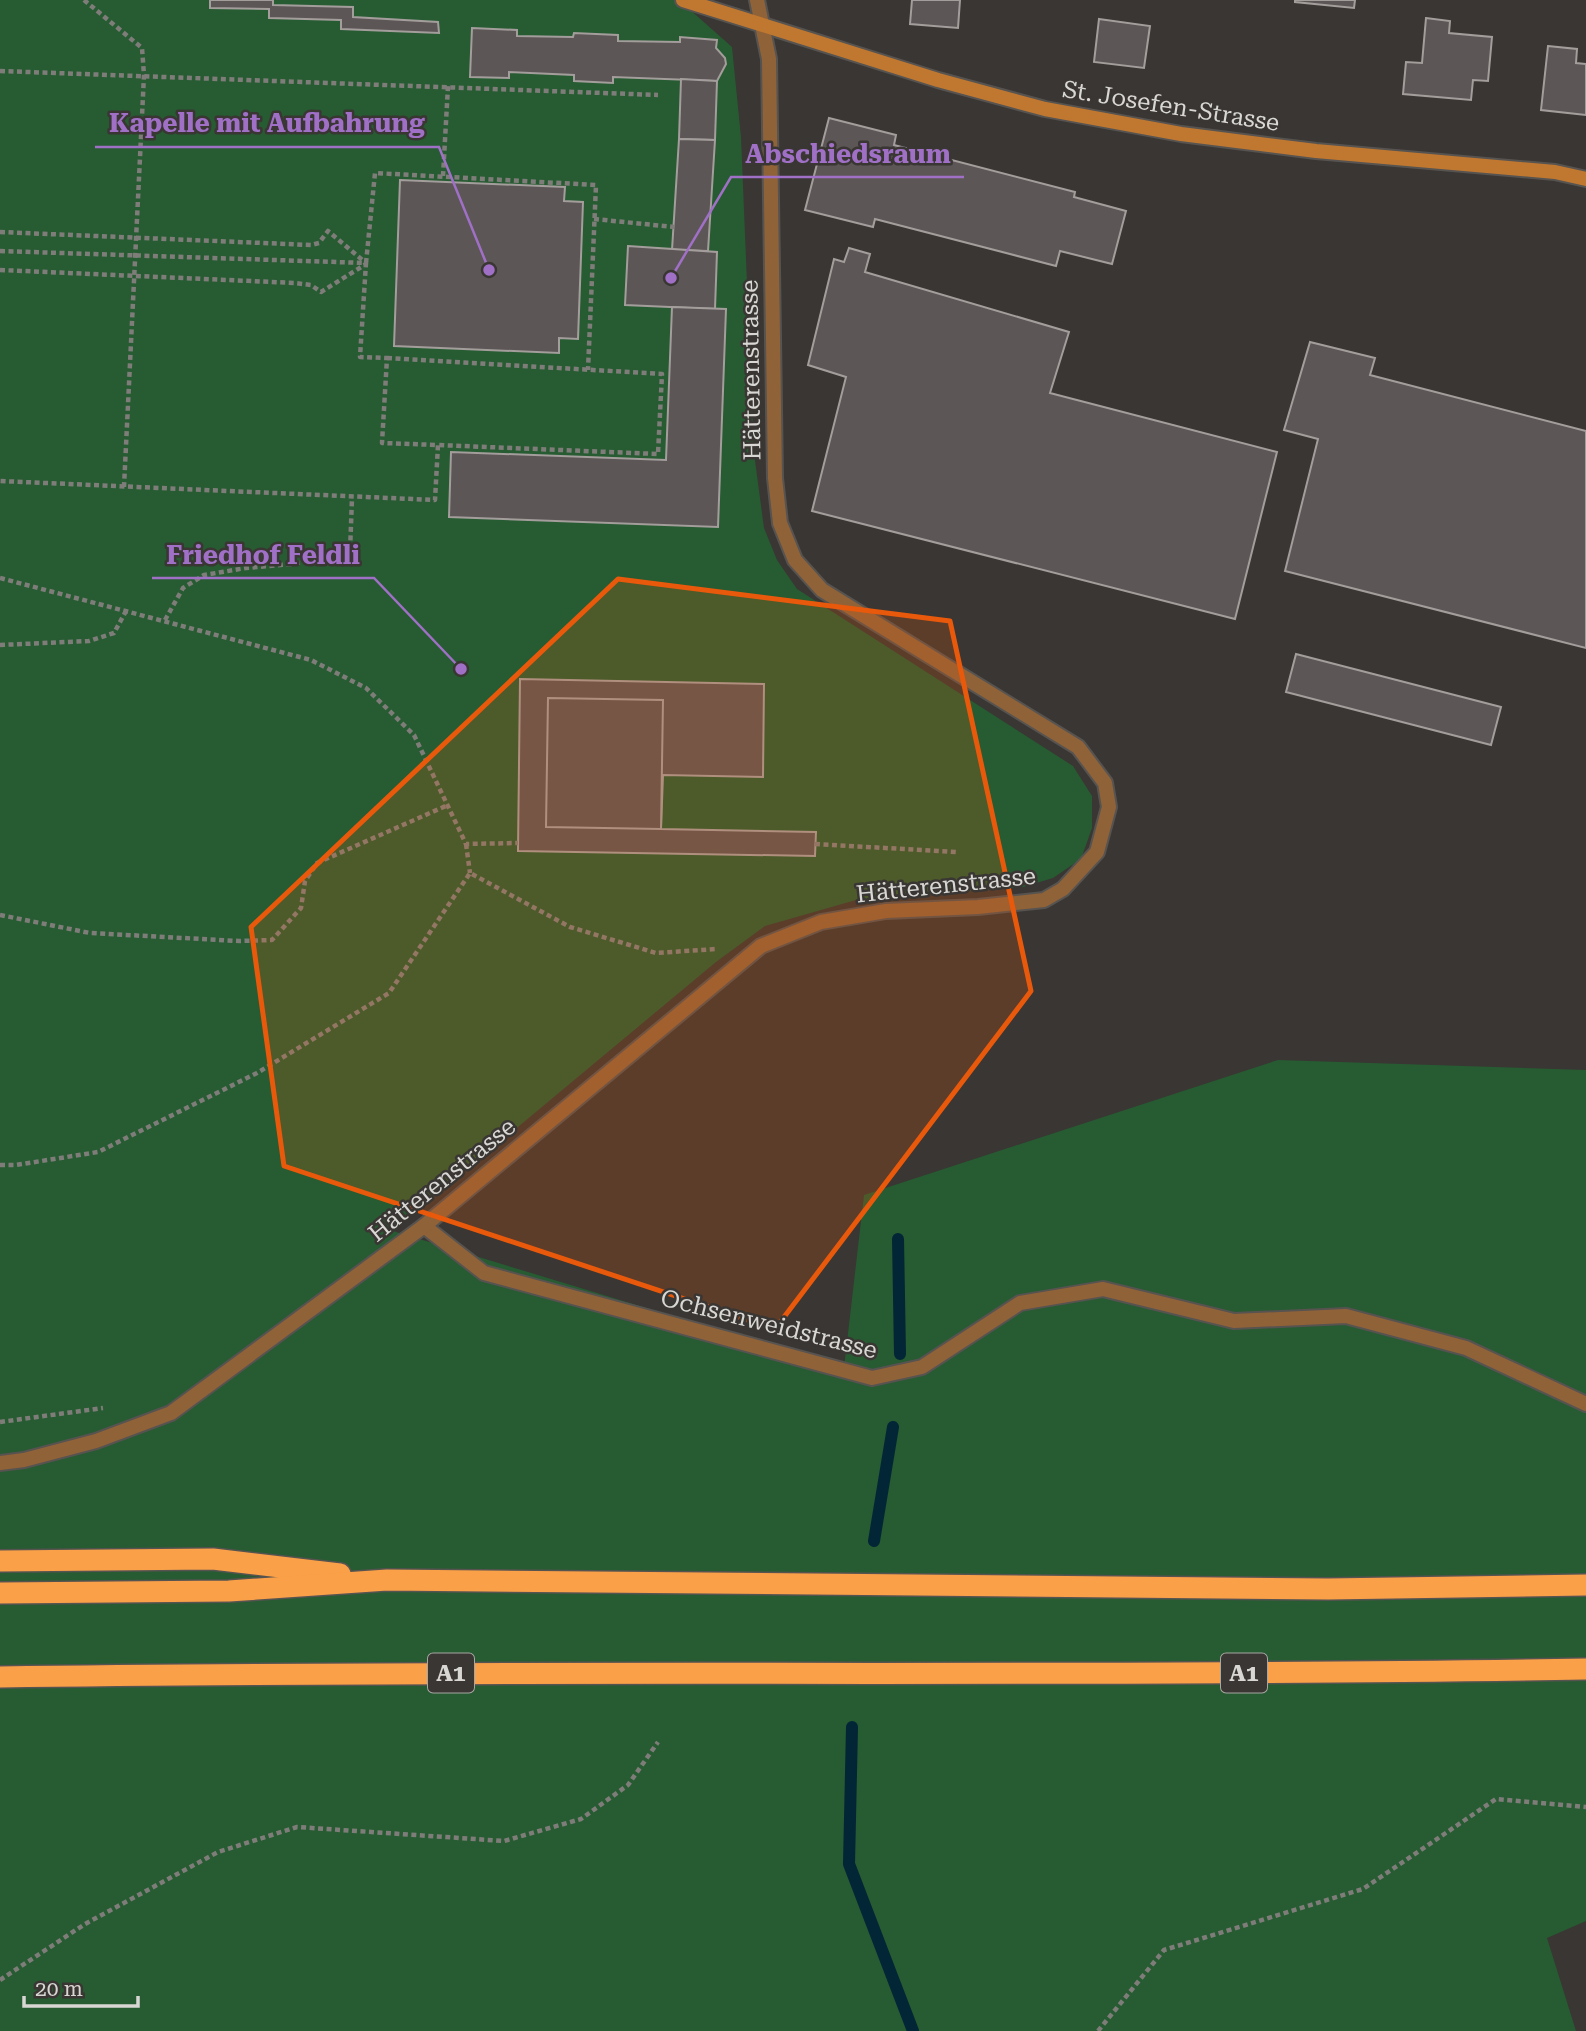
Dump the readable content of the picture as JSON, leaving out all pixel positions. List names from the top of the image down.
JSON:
{
  "streets": {
    "highway": ["A1"],
    "street": ["St. Josefen-Strasse", "Hätterenstrasse", "Ochsenweidstrasse"]
  },
  "crossings": [
    ["St. Josefen-Strasse", "Hätterenstrasse"],
    ["Hätterenstrasse", "Ochsenweidstrasse"]
  ],
  "places": ["Kapelle mit Aufbahrung", "Abschiedsraum", "Friedhof Feldli"],
  "scale_bar": "20 m"
}
